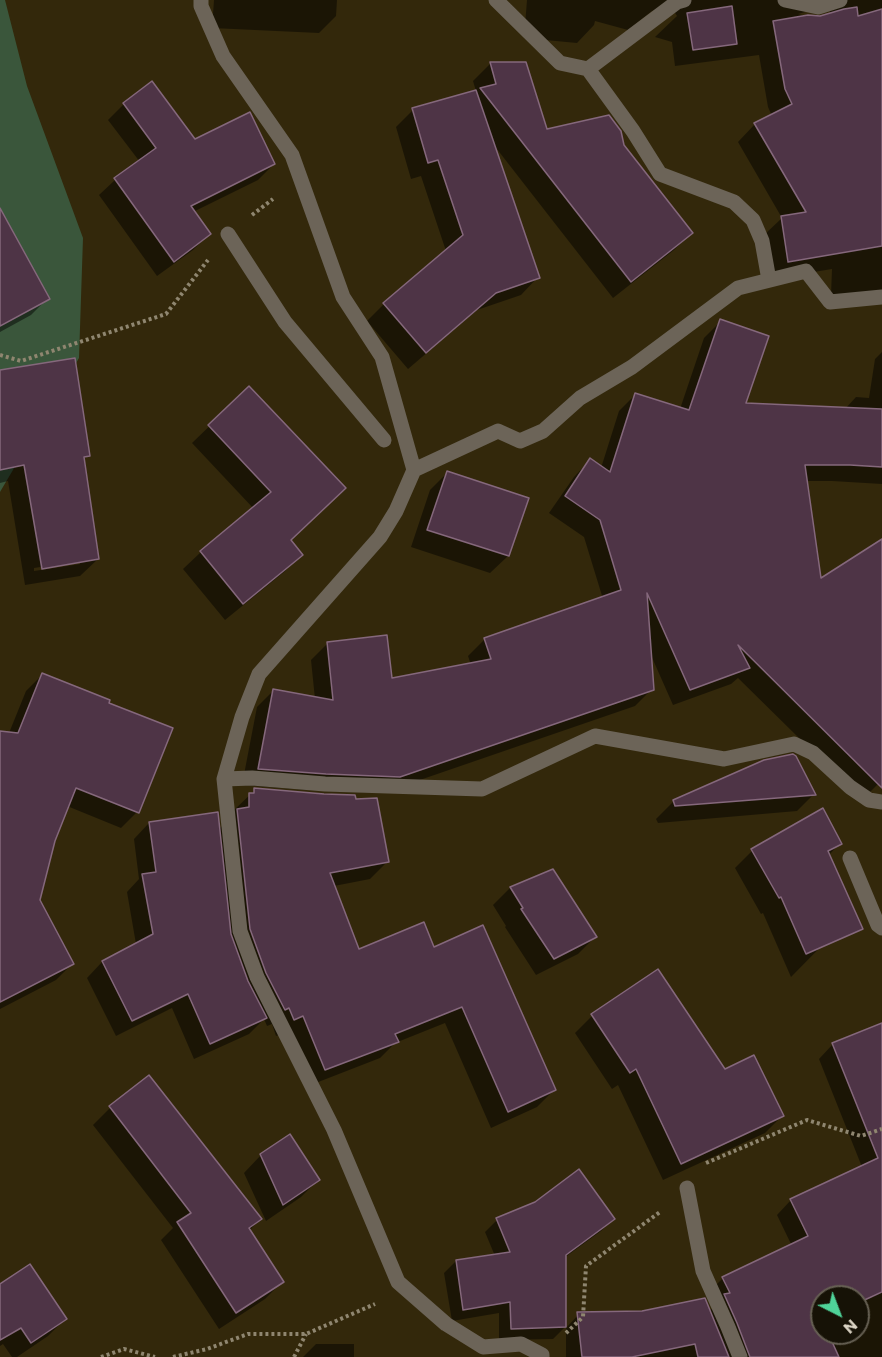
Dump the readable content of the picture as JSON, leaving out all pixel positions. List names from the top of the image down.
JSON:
{
  "north": "bottom right"
}
